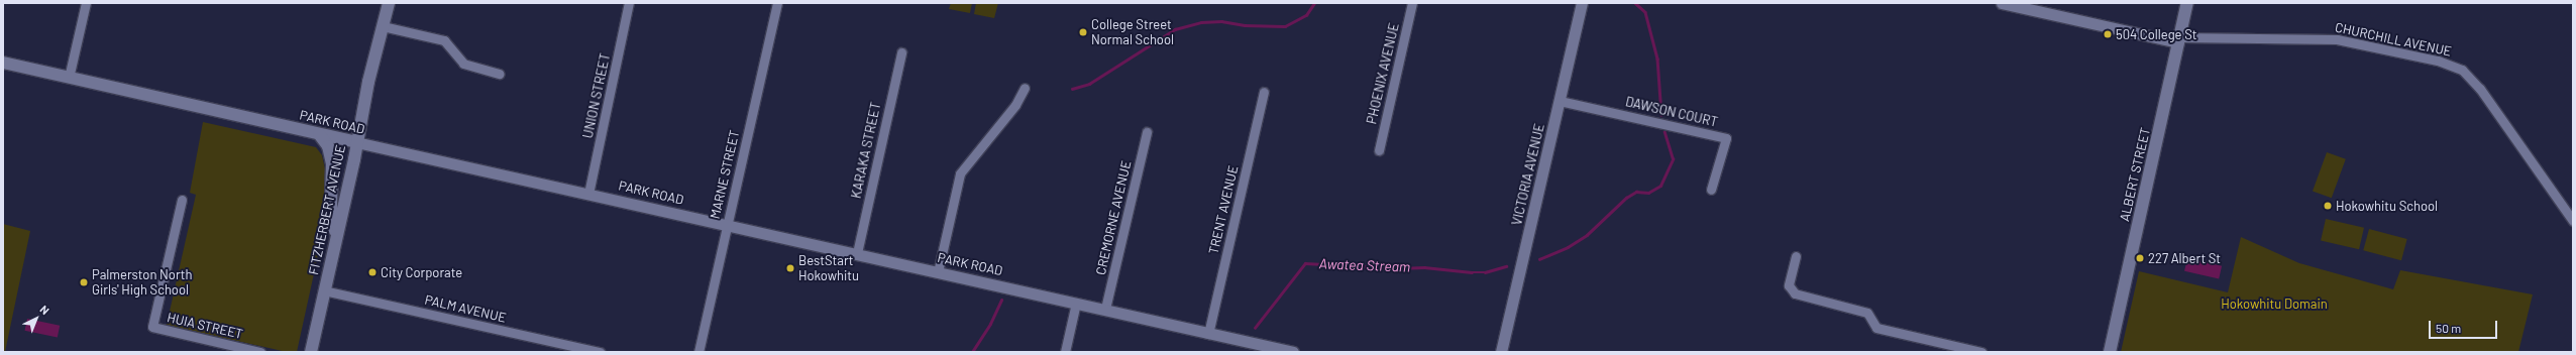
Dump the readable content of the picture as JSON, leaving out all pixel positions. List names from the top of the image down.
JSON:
{
  "streets": {
    "main road": ["PARK ROAD", "ALBERT STREET", "FITZHERBERT AVENUE"],
    "street": [
      "CHURCHILL AVENUE",
      "PHOENIX AVENUE",
      "UNION STREET",
      "DAWSON COURT",
      "KARAKA STREET",
      "MARNE STREET",
      "VICTORIA AVENUE",
      "TRENT AVENUE",
      "CREMORNE AVENUE",
      "PALM AVENUE",
      "HUIA STREET"
    ]
  },
  "crossings": [
    ["CHURCHILL AVENUE", "ALBERT STREET"],
    ["UNION STREET", "PARK ROAD"],
    ["DAWSON COURT", "VICTORIA AVENUE"],
    ["PARK ROAD", "KARAKA STREET"],
    ["PARK ROAD", "MARNE STREET"],
    ["PARK ROAD", "FITZHERBERT AVENUE"],
    ["PARK ROAD", "TRENT AVENUE"],
    ["PARK ROAD", "CREMORNE AVENUE"],
    ["FITZHERBERT AVENUE", "PALM AVENUE"]
  ],
  "water": ["Awatea Stream"],
  "parks": ["Hokowhitu Domain"],
  "places": [
    "College Street Normal School",
    "504 College St",
    "Hokowhitu School",
    "227 Albert St",
    "BestStart Hokowhitu",
    "City Corporate",
    "Palmerston North Girls' High School"
  ],
  "scale_bar": "50 m",
  "north": "top right"
}
